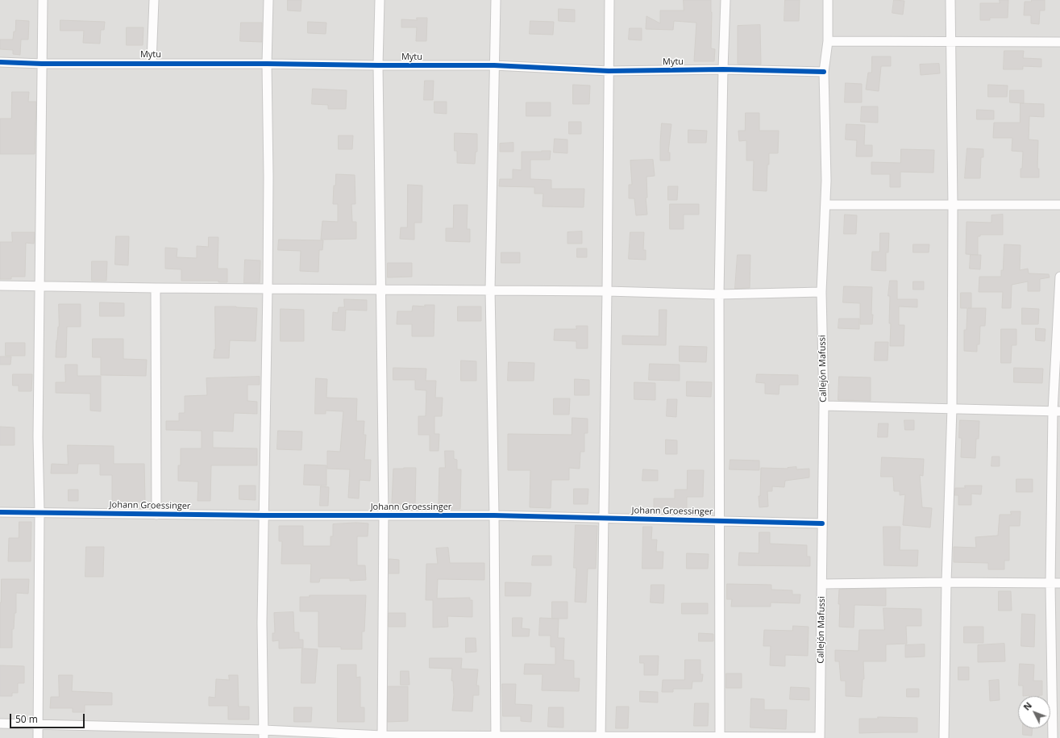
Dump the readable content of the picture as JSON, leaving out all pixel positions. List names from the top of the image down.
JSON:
{
  "streets": {
    "street": ["Mytu", "Callejón Mafussi", "Johann Groessinger"]
  },
  "crossings": [
    ["Mytu", "Callejón Mafussi"],
    ["Callejón Mafussi", "Johann Groessinger"]
  ],
  "scale_bar": "50 m",
  "north": "top left"
}
